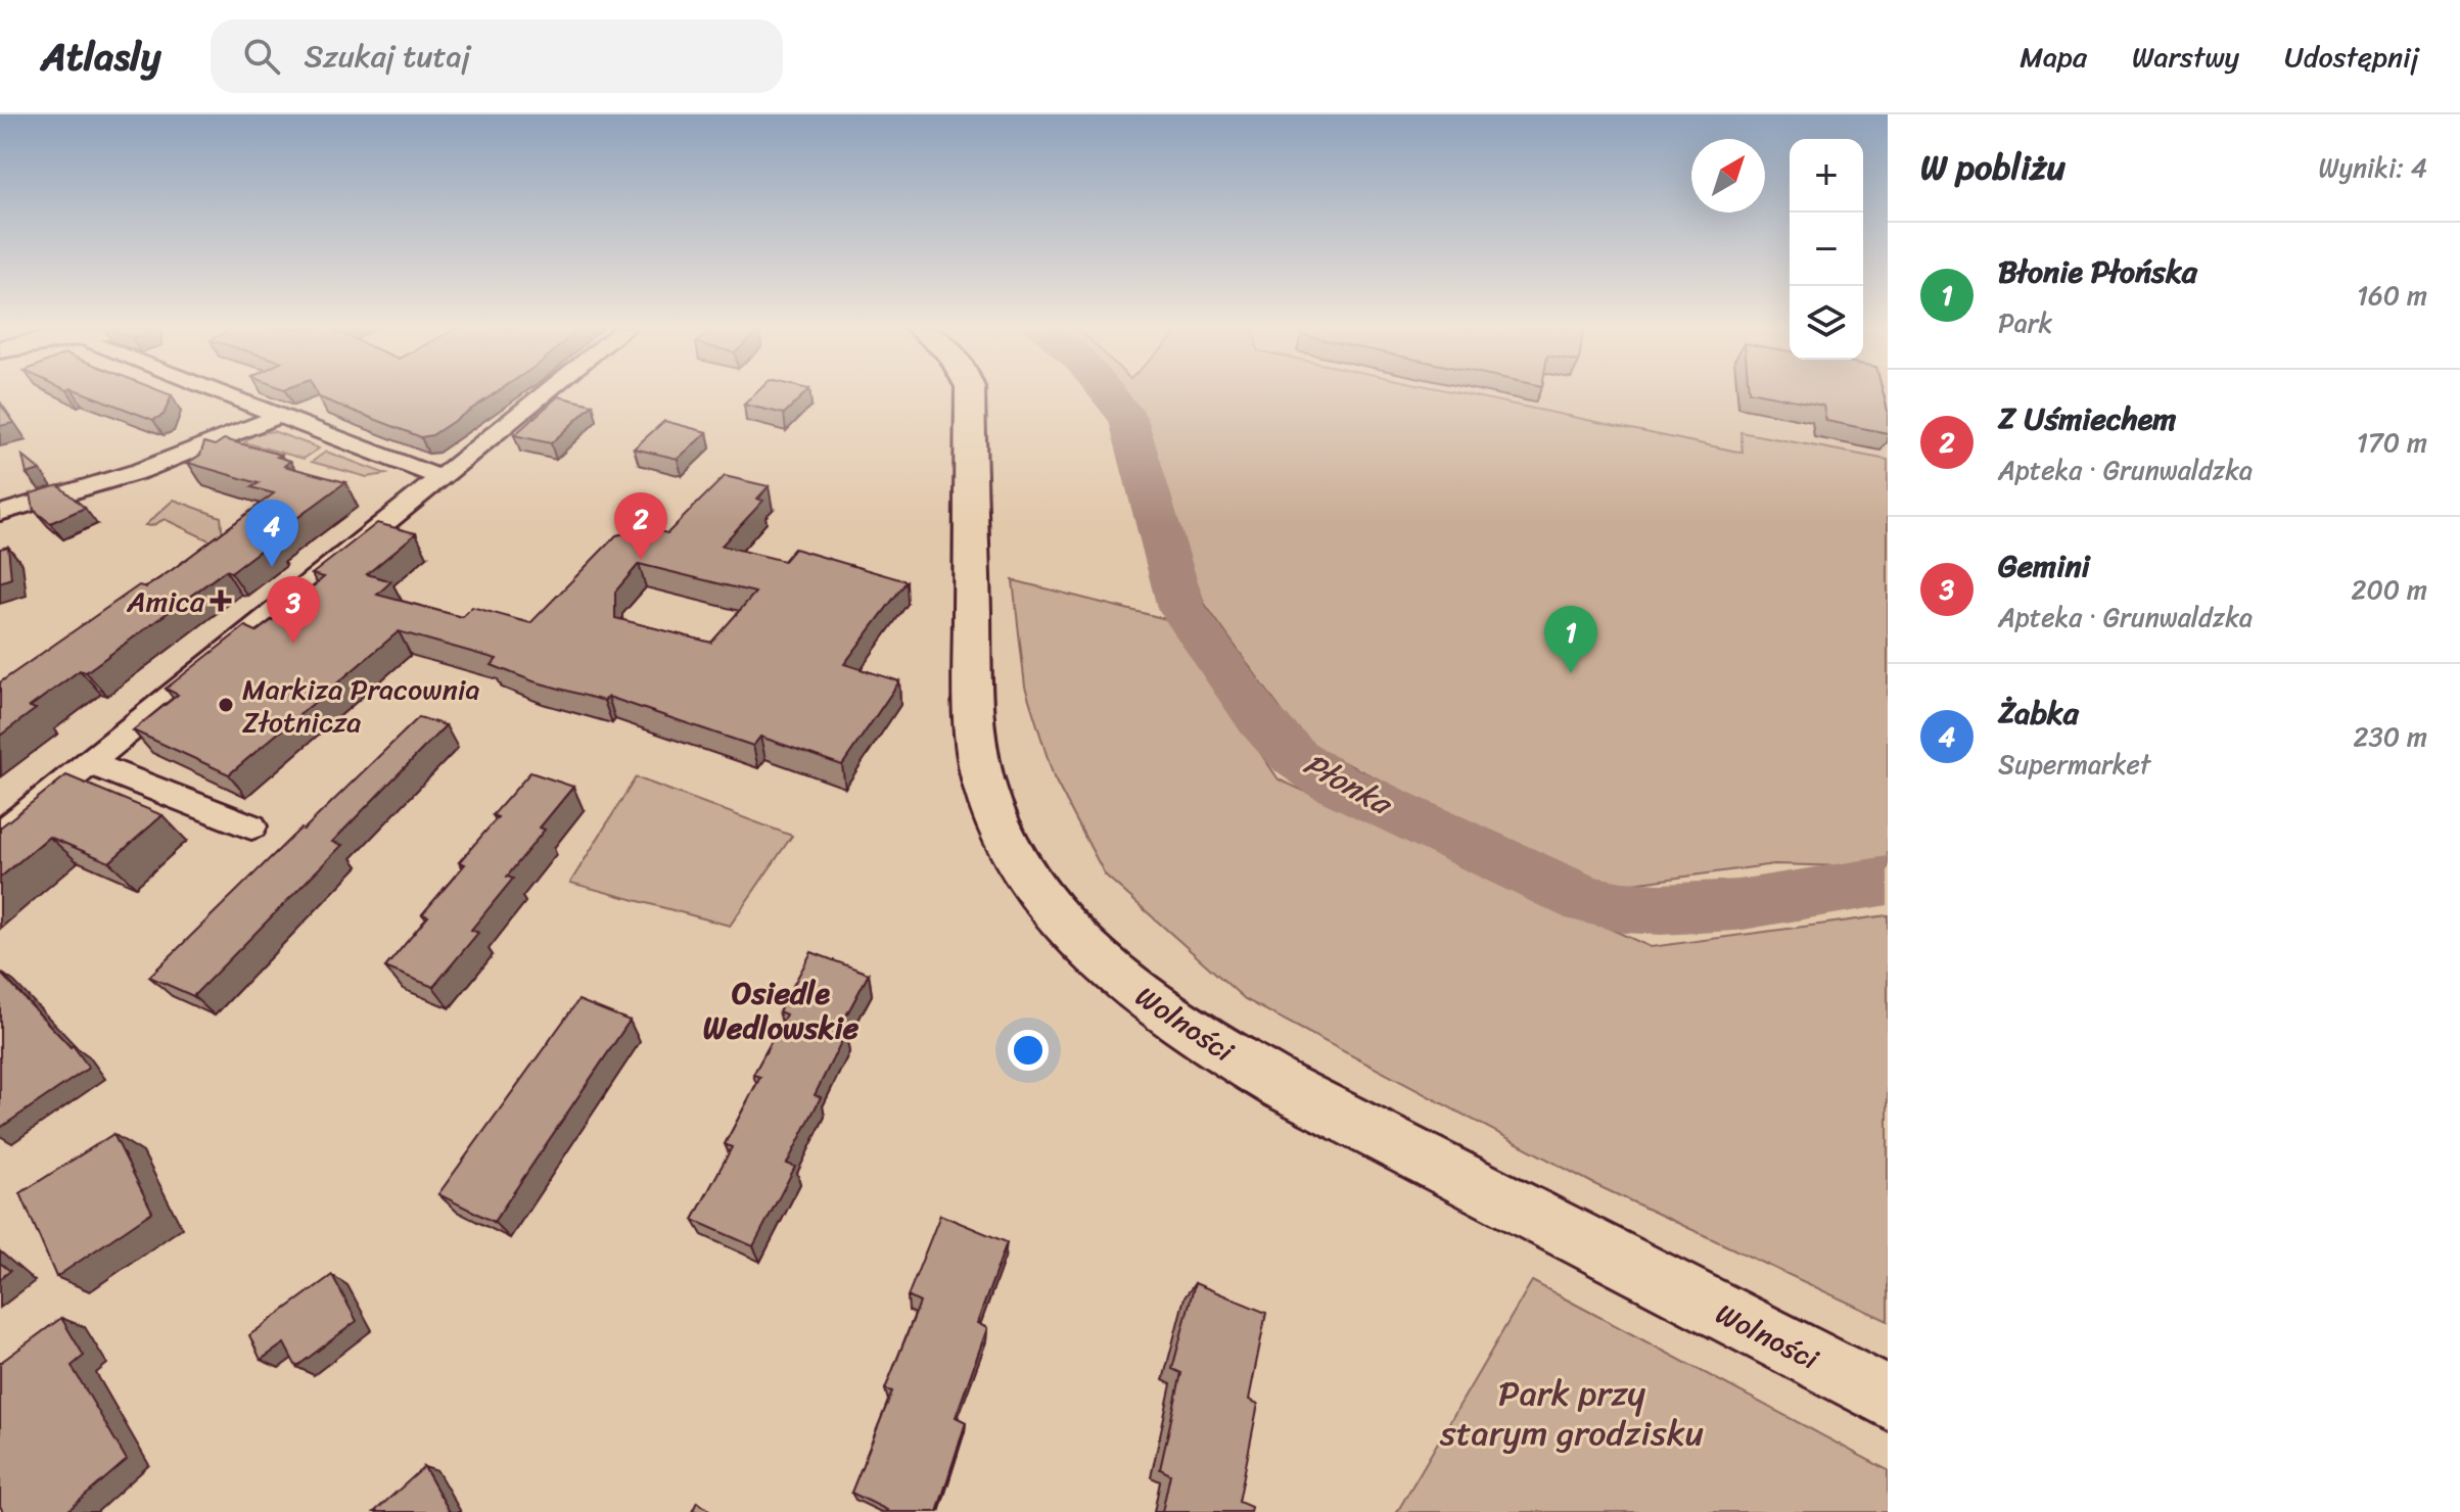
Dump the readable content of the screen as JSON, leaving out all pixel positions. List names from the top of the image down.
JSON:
{
  "streets": {
    "street": ["Wolności"]
  },
  "districts": ["Osiedle Wedlowskie"],
  "water": ["Płonka"],
  "parks": ["Park przy starym grodzisku"],
  "places": {
    "health": ["Amica"],
    "other": ["Markiza Pracownia Złotnicza"]
  },
  "north": "top right",
  "page": {
    "header": "Atlasly",
    "search": "Szukaj tutaj",
    "nav": ["Mapa", "Warstwy", "Udostępnij"],
    "heading": ["W pobliżu", "Wyniki: 4"],
    "map_buttons": ["+", "−"],
    "list": [
      {
        "mark": "1",
        "name": "Błonie Płońska",
        "note": "Park",
        "value": "160 m"
      },
      {
        "mark": "2",
        "name": "Z Uśmiechem",
        "note": "Apteka · Grunwaldzka",
        "value": "170 m"
      },
      {
        "mark": "3",
        "name": "Gemini",
        "note": "Apteka · Grunwaldzka",
        "value": "200 m"
      },
      {
        "mark": "4",
        "name": "Żabka",
        "note": "Supermarket",
        "value": "230 m"
      }
    ],
    "pins": [
      "2",
      "4",
      "3",
      "1"
    ]
  }
}
